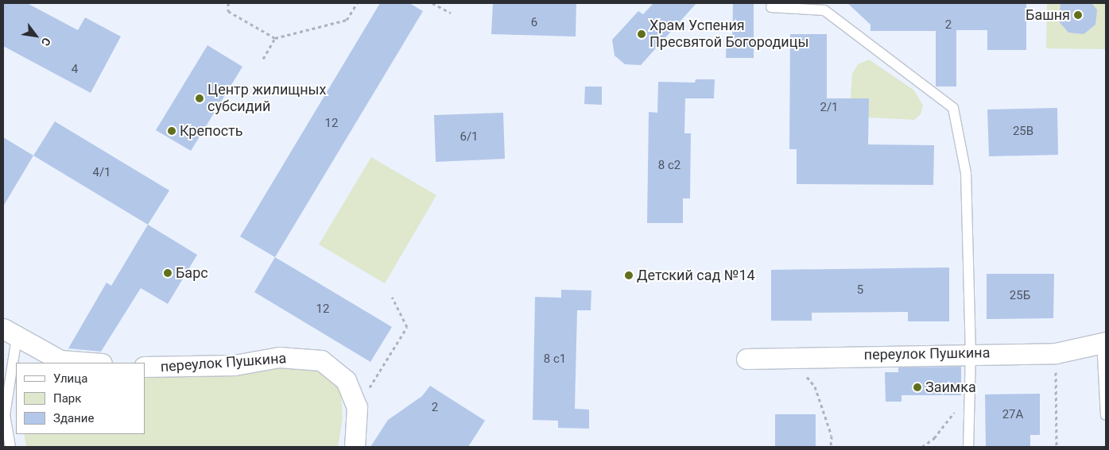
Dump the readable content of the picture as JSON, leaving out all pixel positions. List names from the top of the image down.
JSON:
{
  "streets": {
    "street": ["переулок Пушкина"]
  },
  "places": [
    "Башня",
    "Храм Успения Пресвятой Богородицы",
    "Центр жилищных субсидий",
    "Крепость",
    "Барс",
    "Детский сад №14",
    "Заимка"
  ],
  "house_numbers": [
    "6",
    "2",
    "4",
    "2/1",
    "12",
    "25В",
    "6/1",
    "8 с2",
    "4/1",
    "5",
    "25Б",
    "12",
    "8 с1",
    "2",
    "27А"
  ],
  "legend": ["Улица", "Парк", "Здание"],
  "north": "bottom right"
}
